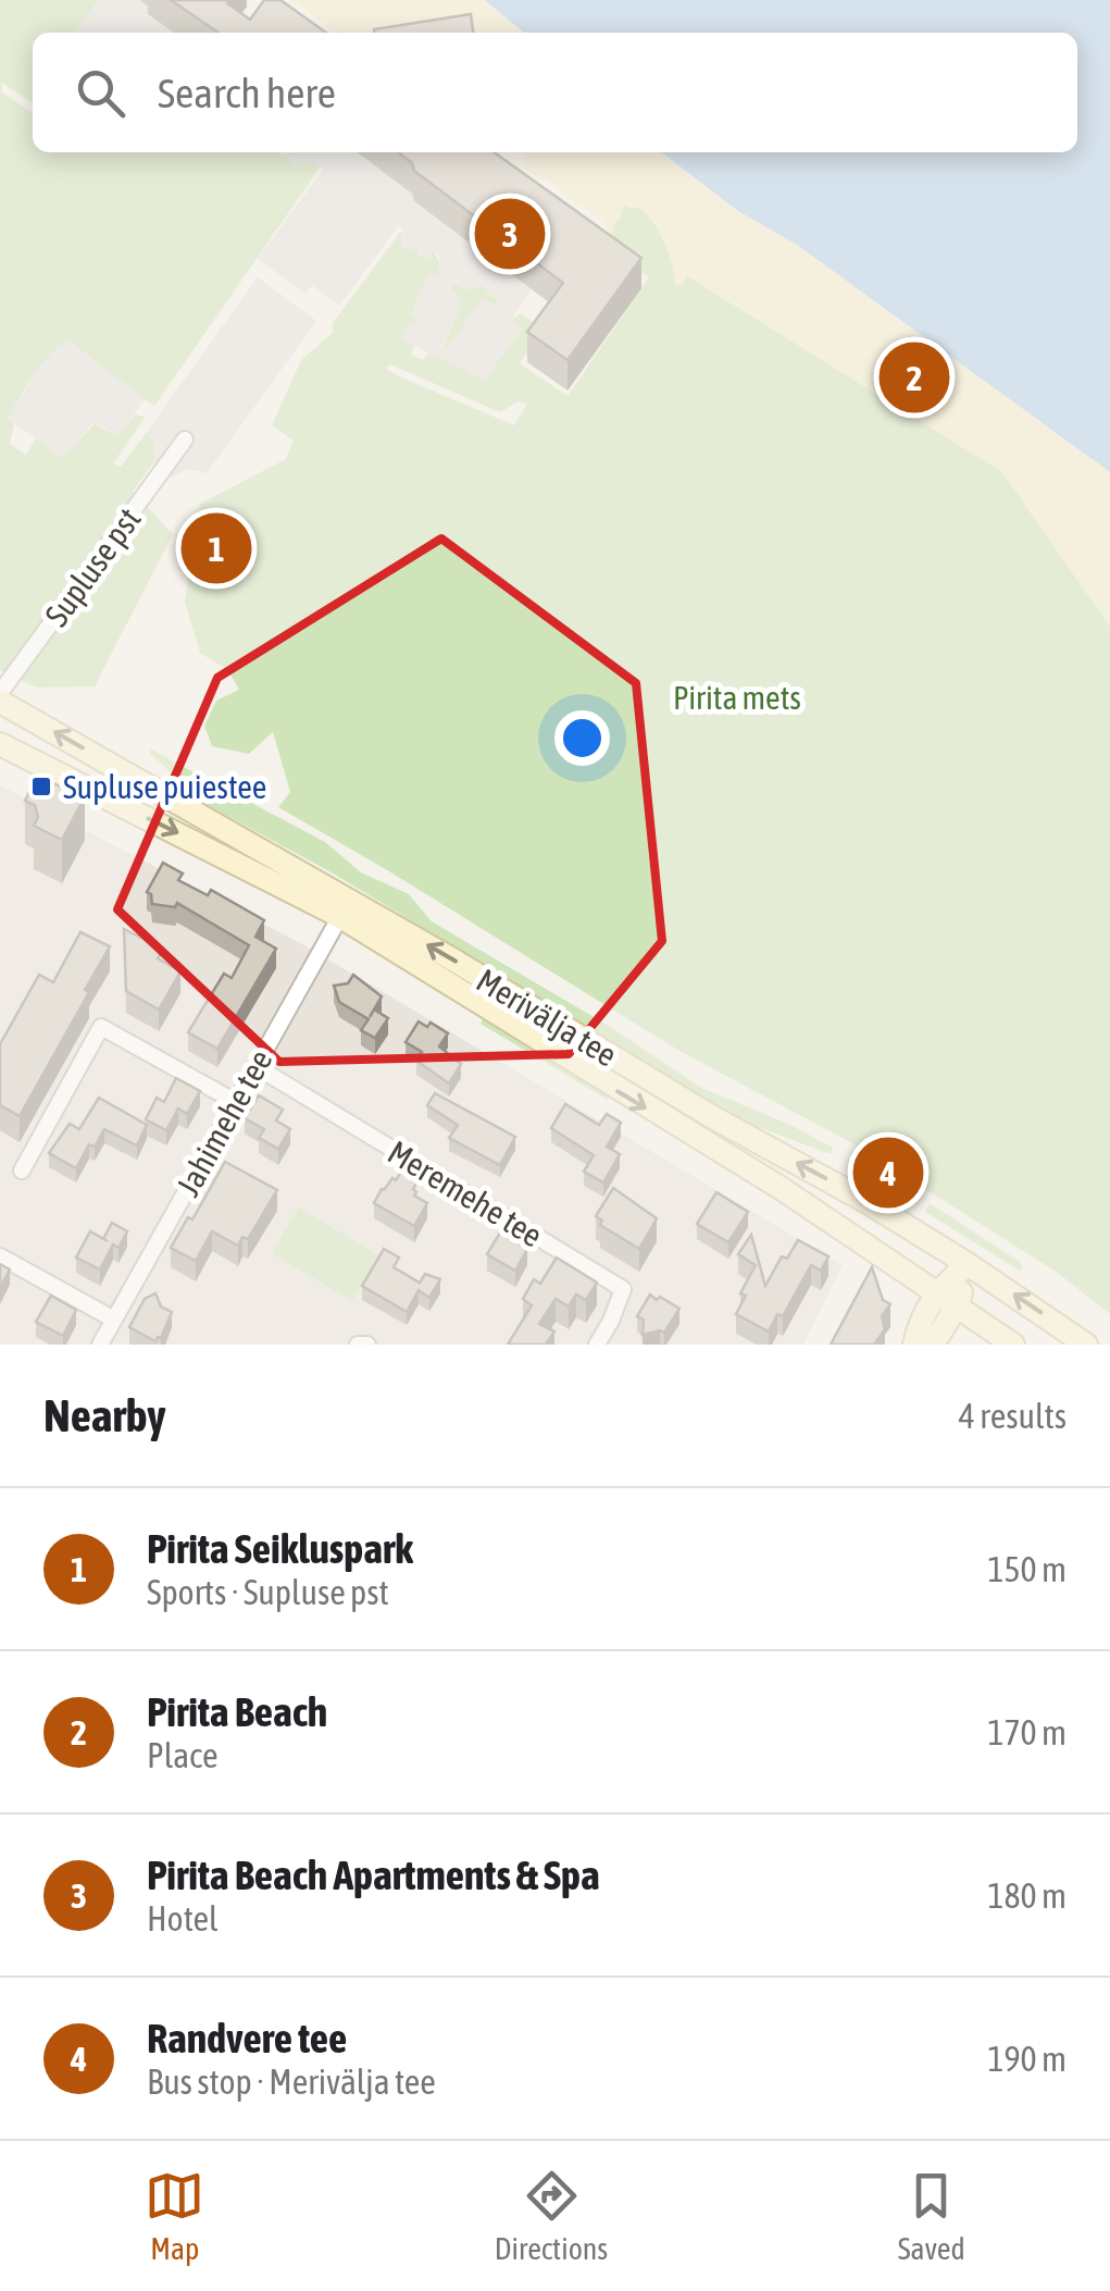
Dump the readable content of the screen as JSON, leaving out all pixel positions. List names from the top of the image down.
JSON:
{
  "streets": {
    "main road": ["Merivälja tee"],
    "street": ["Supluse pst", "Jahimehe tee", "Meremehe tee"]
  },
  "crossings": [
    ["Merivälja tee", "Jahimehe tee"],
    ["Jahimehe tee", "Meremehe tee"]
  ],
  "parks": ["Pirita mets"],
  "places": {
    "transit": ["Supluse puiestee"]
  },
  "page": {
    "search": "Search here",
    "pins": [
      "3",
      "2",
      "1",
      "4"
    ],
    "heading": ["Nearby", "4 results"],
    "list": [
      {
        "mark": "1",
        "name": "Pirita Seikluspark",
        "note": "Sports · Supluse pst",
        "value": "150 m"
      },
      {
        "mark": "2",
        "name": "Pirita Beach",
        "note": "Place",
        "value": "170 m"
      },
      {
        "mark": "3",
        "name": "Pirita Beach Apartments & Spa",
        "note": "Hotel",
        "value": "180 m"
      },
      {
        "mark": "4",
        "name": "Randvere tee",
        "note": "Bus stop · Merivälja tee",
        "value": "190 m"
      }
    ],
    "nav": ["Map", "Directions", "Saved"]
  }
}
